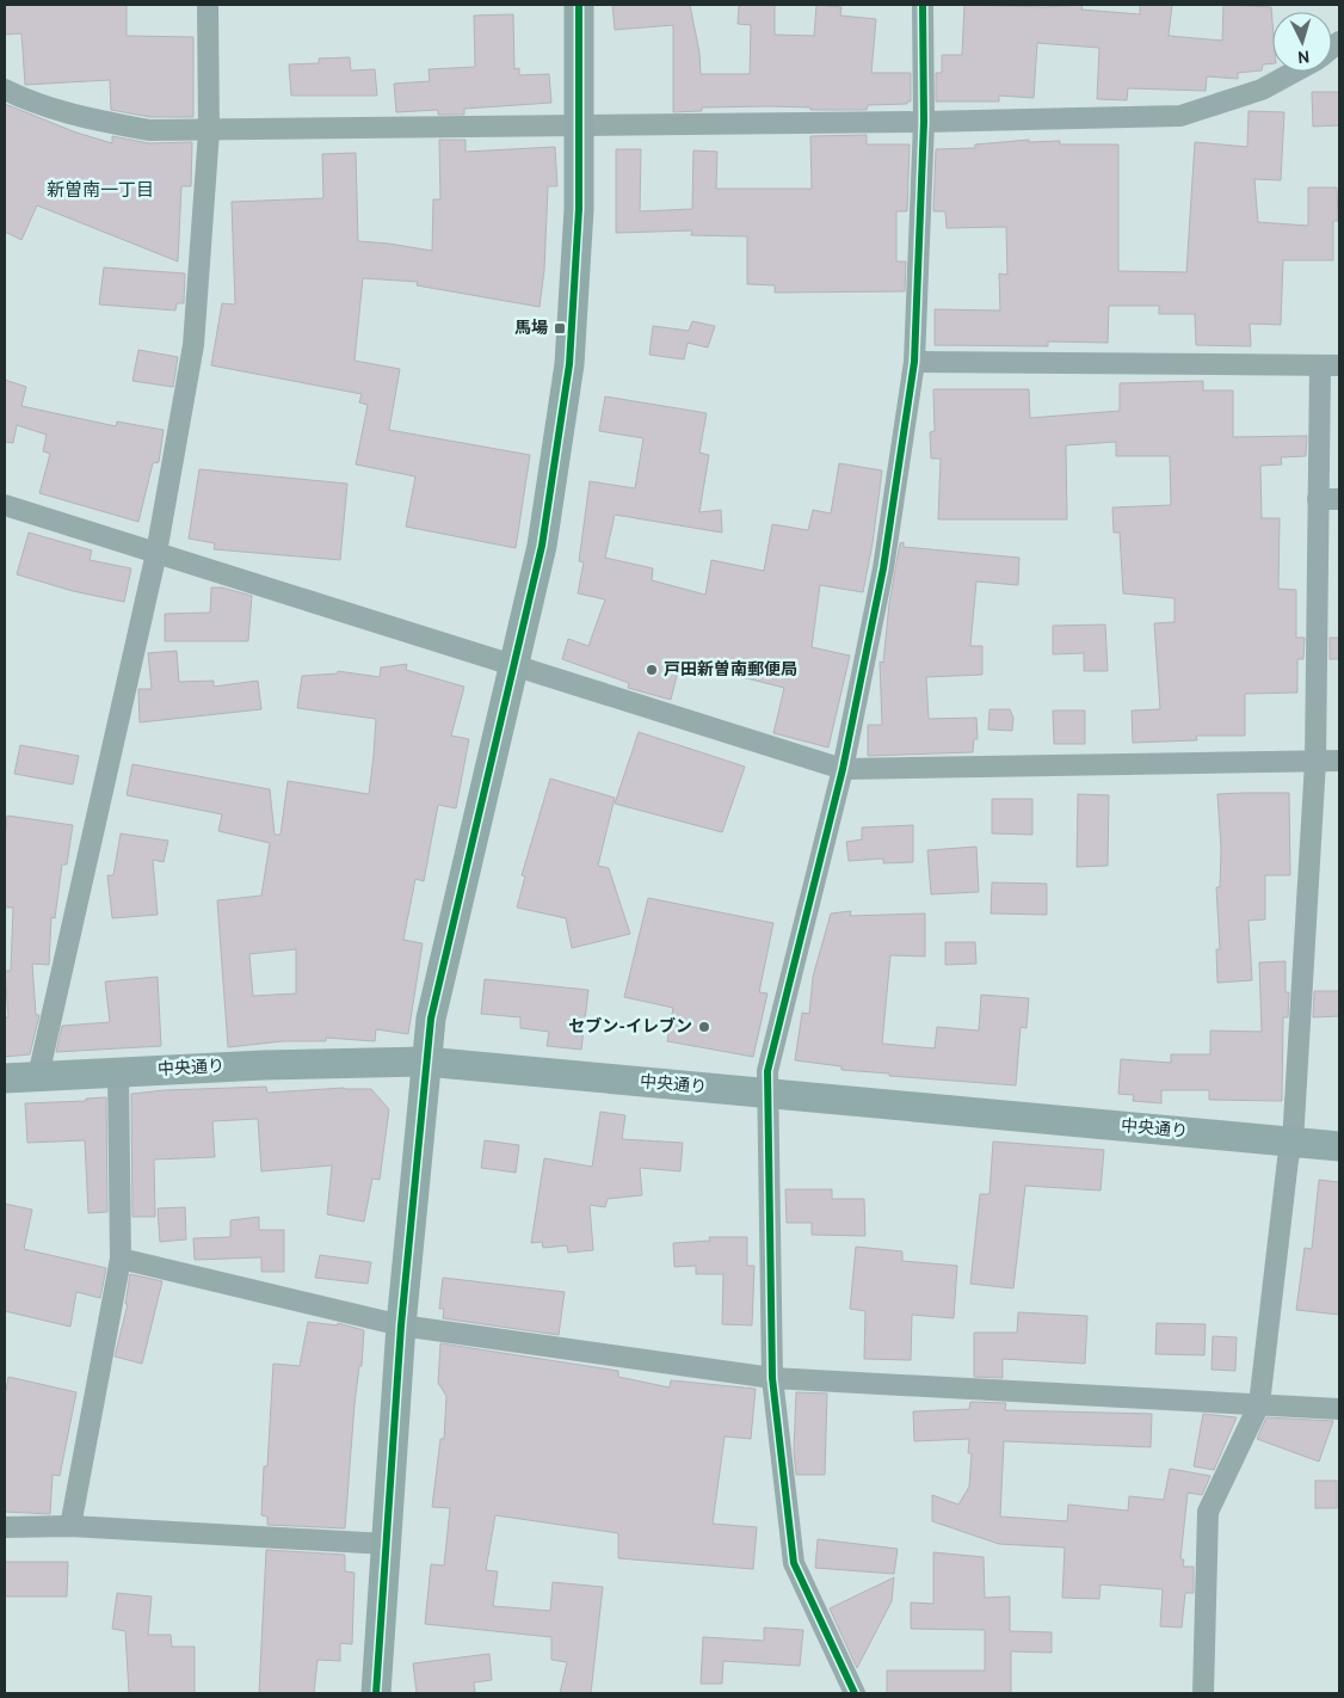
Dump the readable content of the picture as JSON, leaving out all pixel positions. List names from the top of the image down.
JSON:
{
  "streets": {
    "street": ["中央通り"]
  },
  "districts": ["新曽南一丁目"],
  "places": {
    "transit": ["馬場"],
    "other": ["戸田新曽南郵便局", "セブン-イレブン"]
  },
  "north": "bottom"
}
